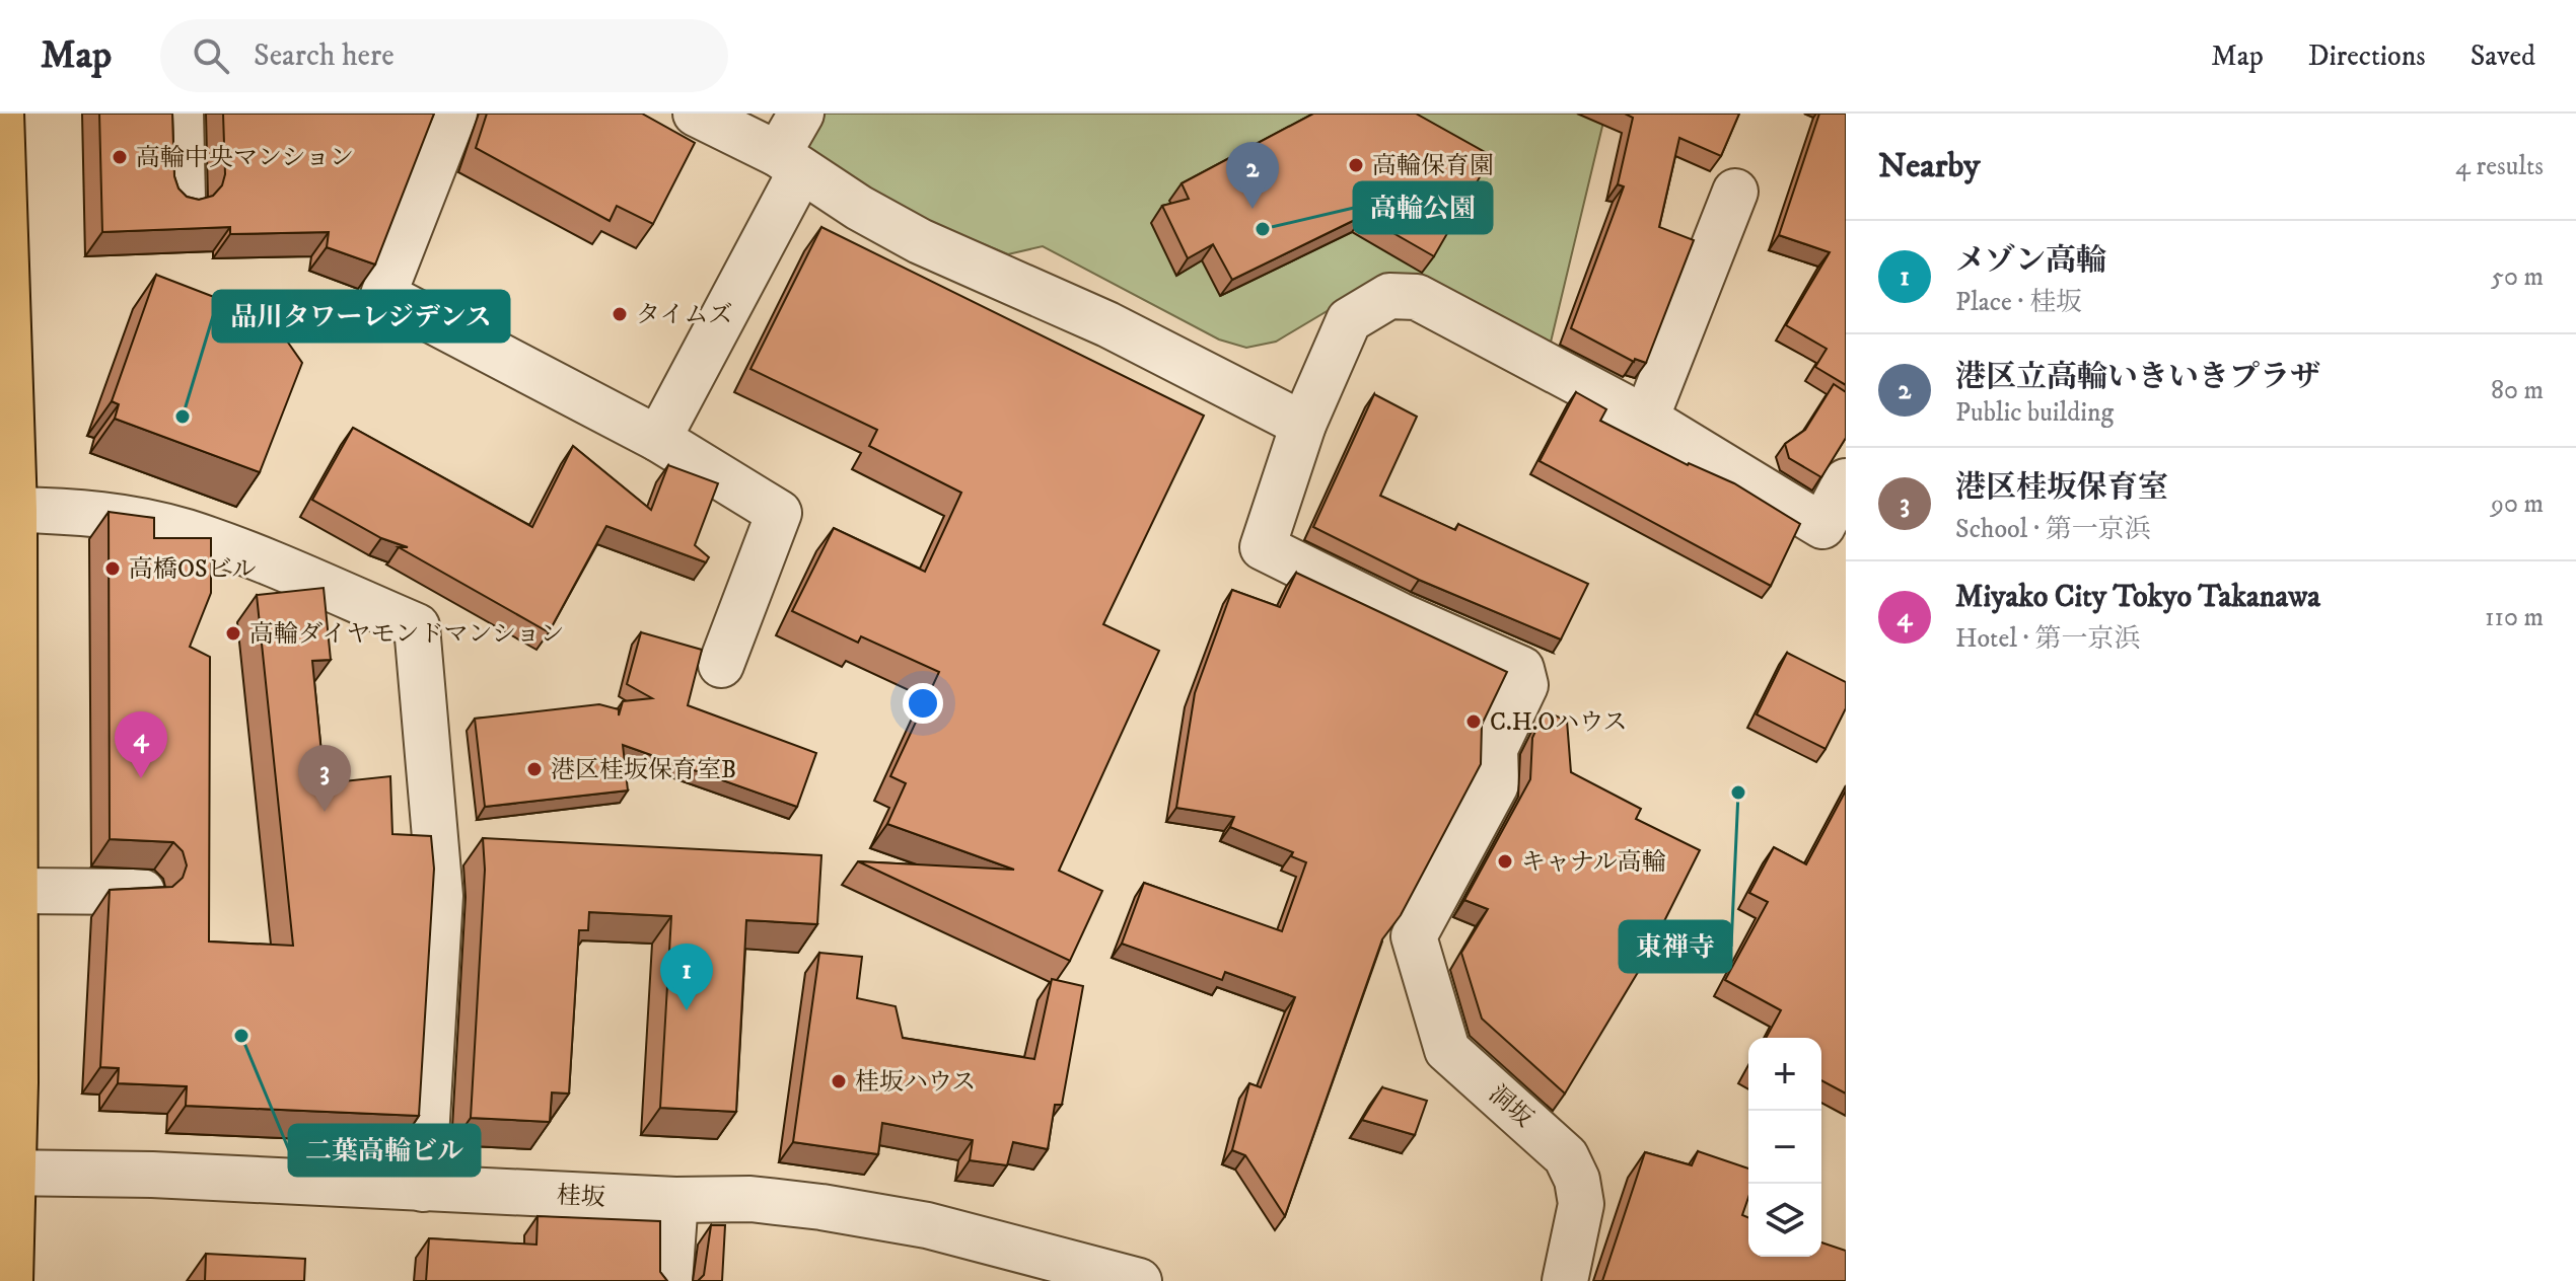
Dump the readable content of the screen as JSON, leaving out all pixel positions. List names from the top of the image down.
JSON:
{
  "streets": {
    "street": ["洞坂", "桂坂"]
  },
  "places": [
    "高輪中央マンション",
    "高輪保育園",
    "高輪公園",
    "タイムズ",
    "品川タワーレジデンス",
    "高橋OSビル",
    "高輪ダイヤモンドマンション",
    "C.H.Oハウス",
    "港区桂坂保育室B",
    "東禅寺",
    "キャナル高輪",
    "二葉高輪ビル",
    "桂坂ハウス"
  ],
  "page": {
    "header": "Map",
    "search": "Search here",
    "nav": ["Map", "Directions", "Saved"],
    "heading": ["Nearby", "4 results"],
    "pins": [
      "2",
      "4",
      "3",
      "1"
    ],
    "list": [
      {
        "mark": "1",
        "name": "メゾン高輪",
        "note": "Place · 桂坂",
        "value": "50 m"
      },
      {
        "mark": "2",
        "name": "港区立高輪いきいきプラザ",
        "note": "Public building",
        "value": "80 m"
      },
      {
        "mark": "3",
        "name": "港区桂坂保育室",
        "note": "School · 第一京浜",
        "value": "90 m"
      },
      {
        "mark": "4",
        "name": "Miyako City Tokyo Takanawa",
        "note": "Hotel · 第一京浜",
        "value": "110 m"
      }
    ],
    "map_buttons": ["+", "−"]
  }
}
